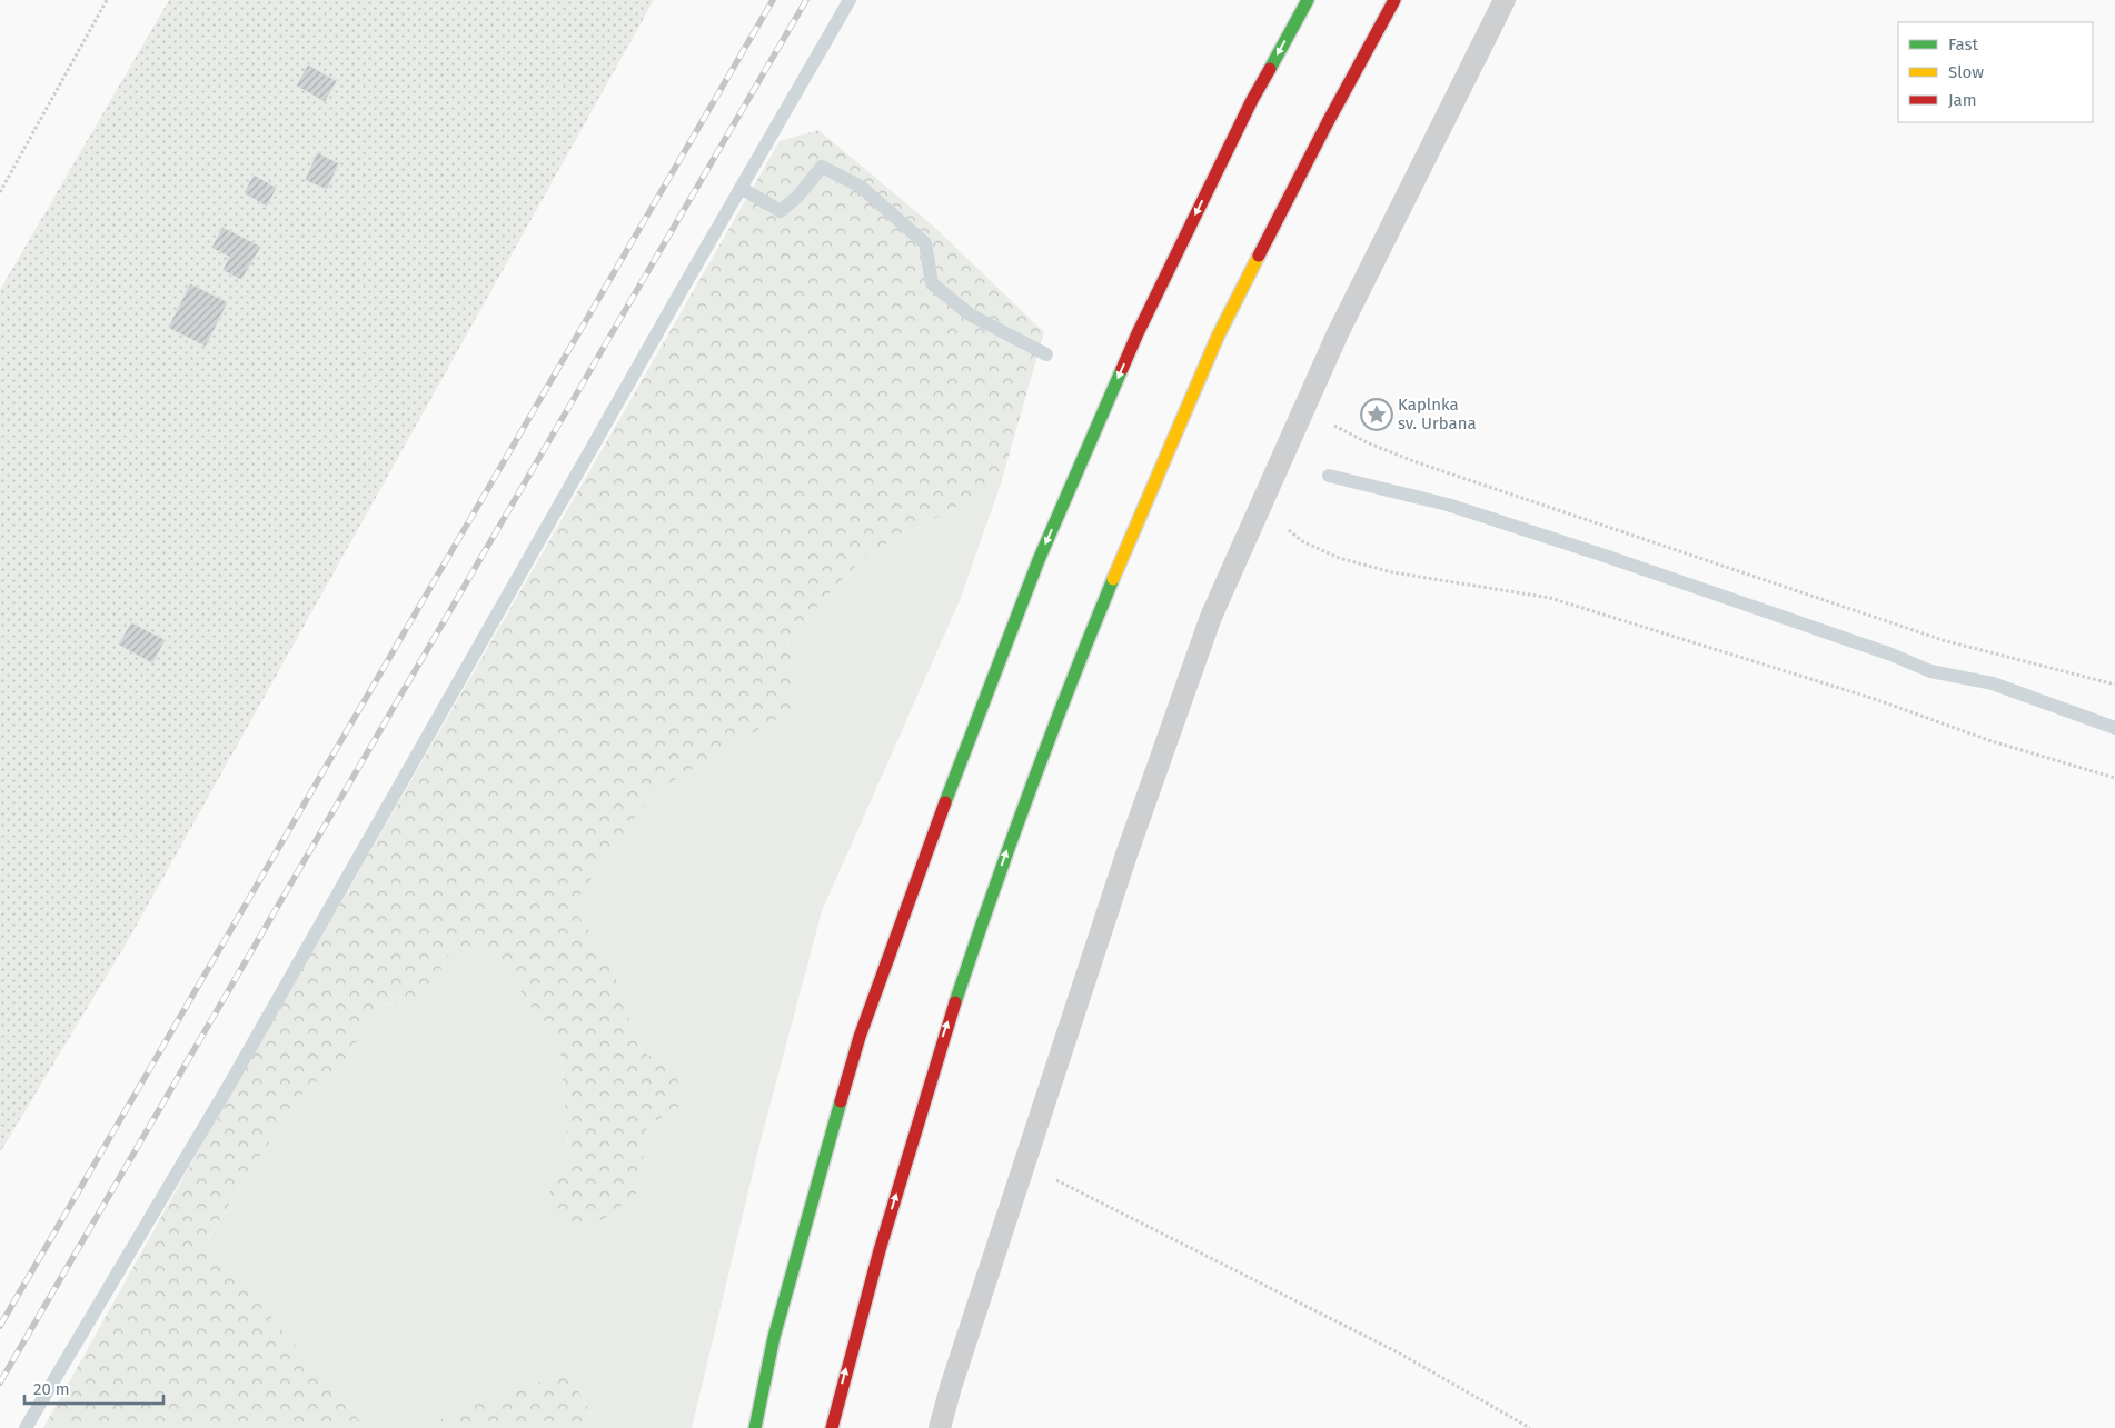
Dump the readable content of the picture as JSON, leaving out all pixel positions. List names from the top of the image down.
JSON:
{
  "places": {
    "place": ["Kaplnka sv. Urbana"]
  },
  "legend": ["Fast", "Slow", "Jam"],
  "scale_bar": "20 m"
}
